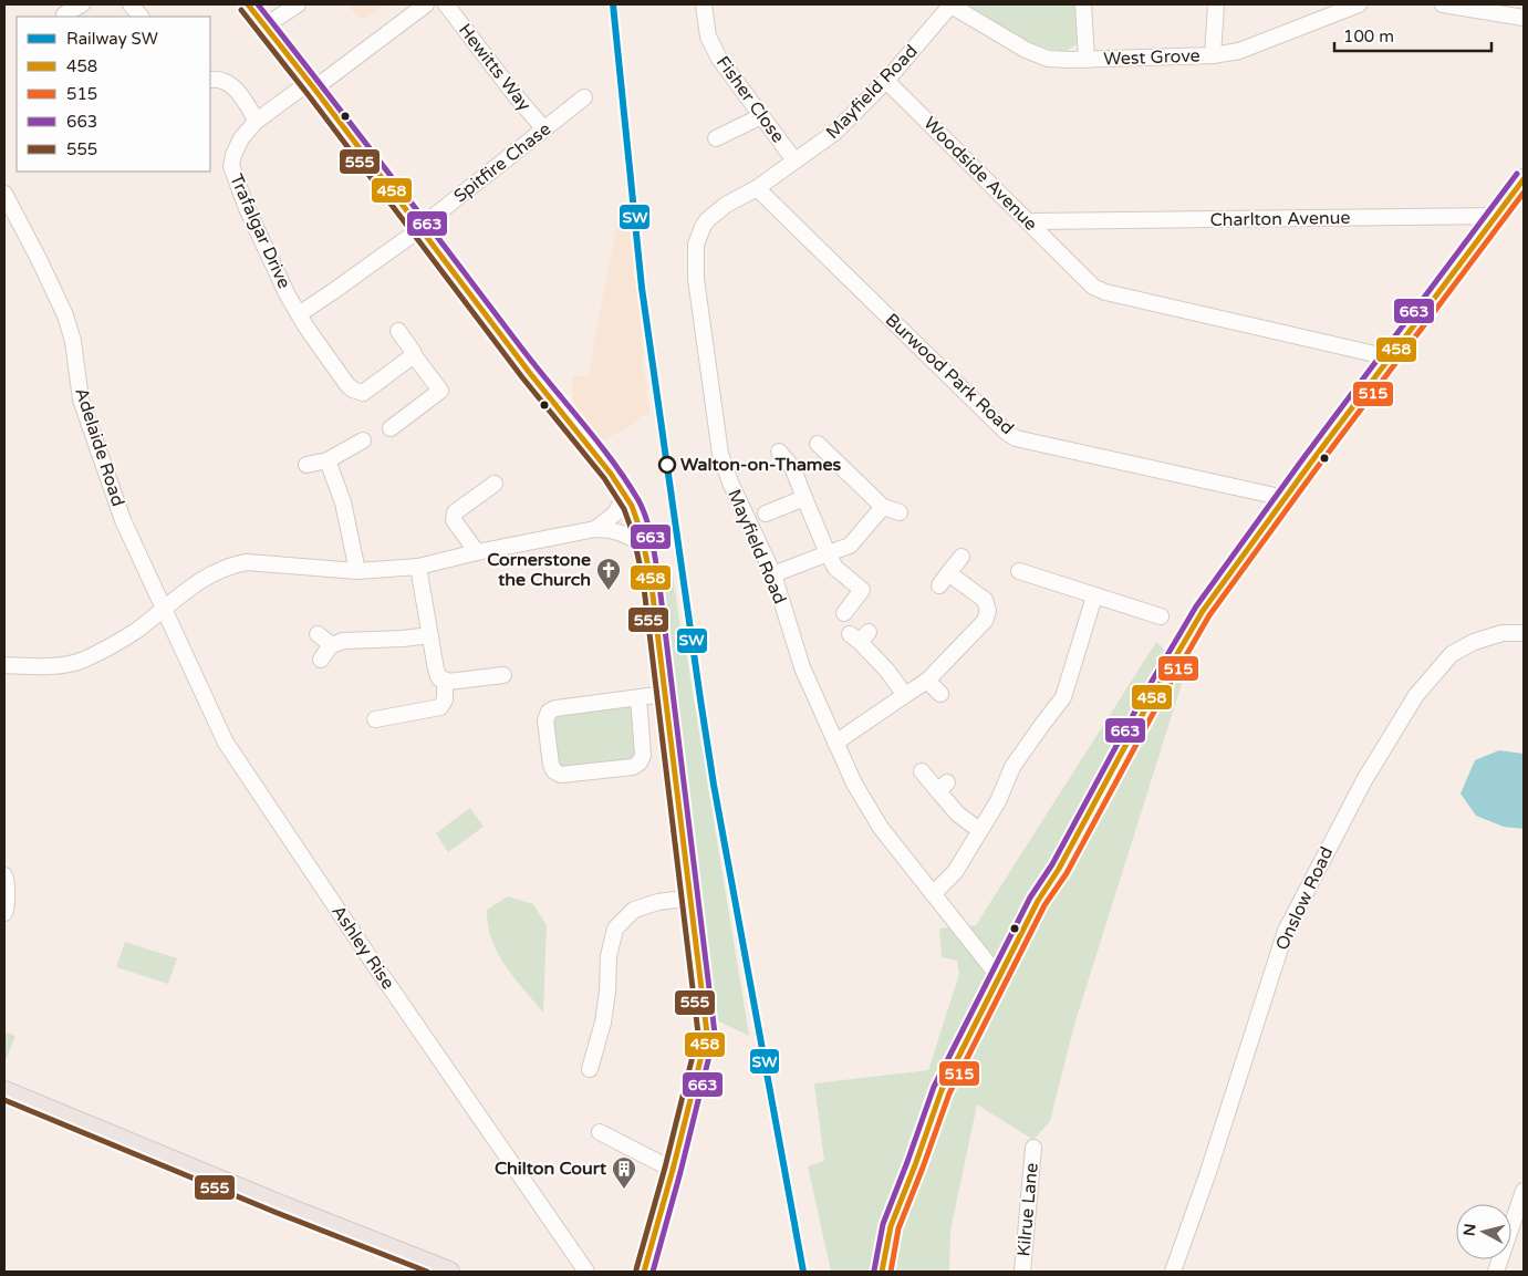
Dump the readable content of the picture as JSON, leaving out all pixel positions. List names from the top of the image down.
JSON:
{
  "streets": {
    "street": [
      "West Grove",
      "Hewitts Way",
      "Mayfield Road",
      "Fisher Close",
      "Spitfire Chase",
      "Woodside Avenue",
      "Charlton Avenue",
      "Trafalgar Drive",
      "Burwood Park Road",
      "Adelaide Road",
      "Onslow Road",
      "Ashley Rise",
      "Kilrue Lane"
    ]
  },
  "crossings": [
    ["West Grove", "Mayfield Road"],
    ["Hewitts Way", "Spitfire Chase"],
    ["Mayfield Road", "Fisher Close"],
    ["Mayfield Road", "Woodside Avenue"],
    ["Mayfield Road", "Burwood Park Road"],
    ["Spitfire Chase", "Trafalgar Drive"],
    ["Woodside Avenue", "Charlton Avenue"],
    ["Adelaide Road", "Ashley Rise"]
  ],
  "places": {
    "other": ["Walton-on-Thames"],
    "church": ["Cornerstone the Church"],
    "building": ["Chilton Court"]
  },
  "lines": [
    "rail line SW",
    "transit line 458",
    "transit line 663",
    "transit line 555",
    "transit line 515"
  ],
  "legend": [
    "Railway SW",
    "458",
    "515",
    "663",
    "555"
  ],
  "scale_bar": "100 m",
  "north": "left"
}
